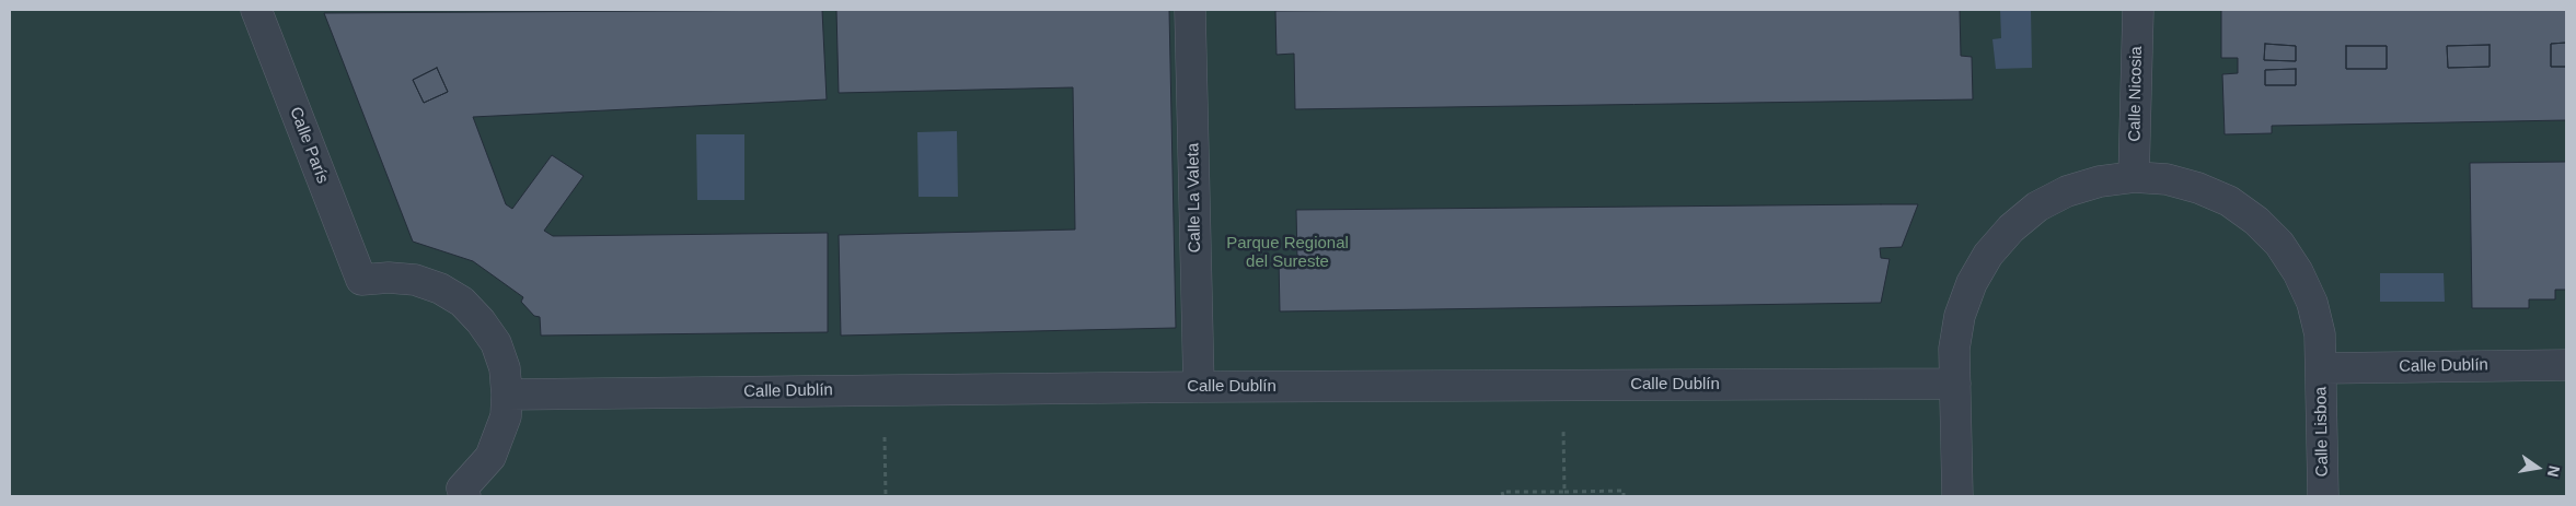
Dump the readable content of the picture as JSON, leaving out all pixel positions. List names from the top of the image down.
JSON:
{
  "streets": {
    "street": [
      "Calle Nicosia",
      "Calle París",
      "Calle La Valeta",
      "Calle Dublín",
      "Calle Lisboa"
    ]
  },
  "crossings": [
    ["Calle Nicosia", "Calle Lisboa"],
    ["Calle París", "Calle Dublín"],
    ["Calle La Valeta", "Calle Dublín"],
    ["Calle Dublín", "Calle Lisboa"]
  ],
  "parks": ["Parque Regional del Sureste"],
  "north": "right"
}
